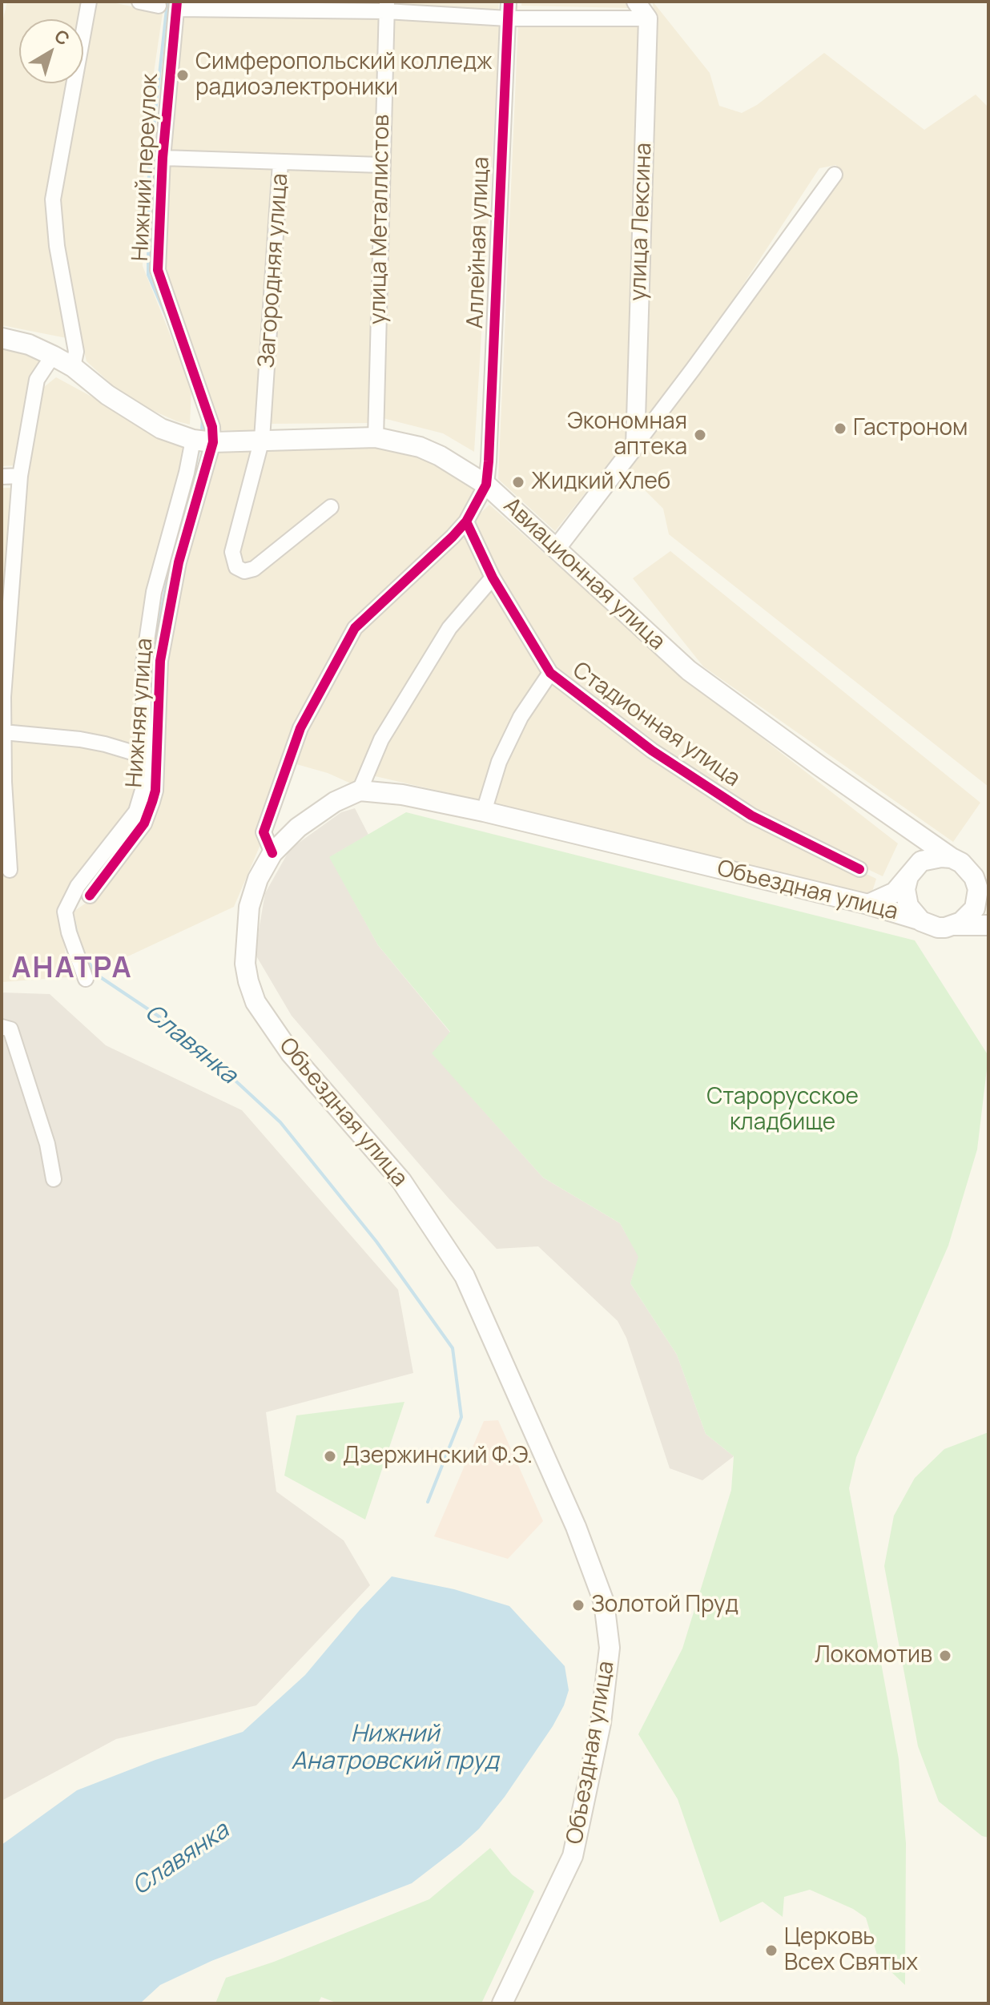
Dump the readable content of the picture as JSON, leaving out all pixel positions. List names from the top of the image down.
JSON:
{
  "streets": {
    "main road": ["Авиационная улица", "Объездная улица"],
    "street": [
      "Нижний переулок",
      "улица Металлистов",
      "улица Лексина",
      "Аллейная улица",
      "Загородняя улица",
      "Нижняя улица",
      "Стадионная улица"
    ]
  },
  "crossings": [
    ["Нижний переулок", "Авиационная улица"],
    ["Нижний переулок", "Нижняя улица"],
    ["улица Металлистов", "Загородняя улица"],
    ["улица Металлистов", "Авиационная улица"],
    ["Аллейная улица", "Авиационная улица"],
    ["Загородняя улица", "Авиационная улица"],
    ["Авиационная улица", "Нижняя улица"],
    ["Авиационная улица", "Объездная улица"]
  ],
  "districts": ["АНАТРА"],
  "water": ["Славянка", "Нижний Анатровский пруд"],
  "parks": ["Старорусское кладбище"],
  "places": [
    "Симферопольский колледж радиоэлектроники",
    "Гастроном",
    "Экономная аптека",
    "Жидкий Хлеб",
    "Дзержинский Ф.Э.",
    "Золотой Пруд",
    "Локомотив",
    "Церковь Всех Святых"
  ],
  "north": "top right"
}
